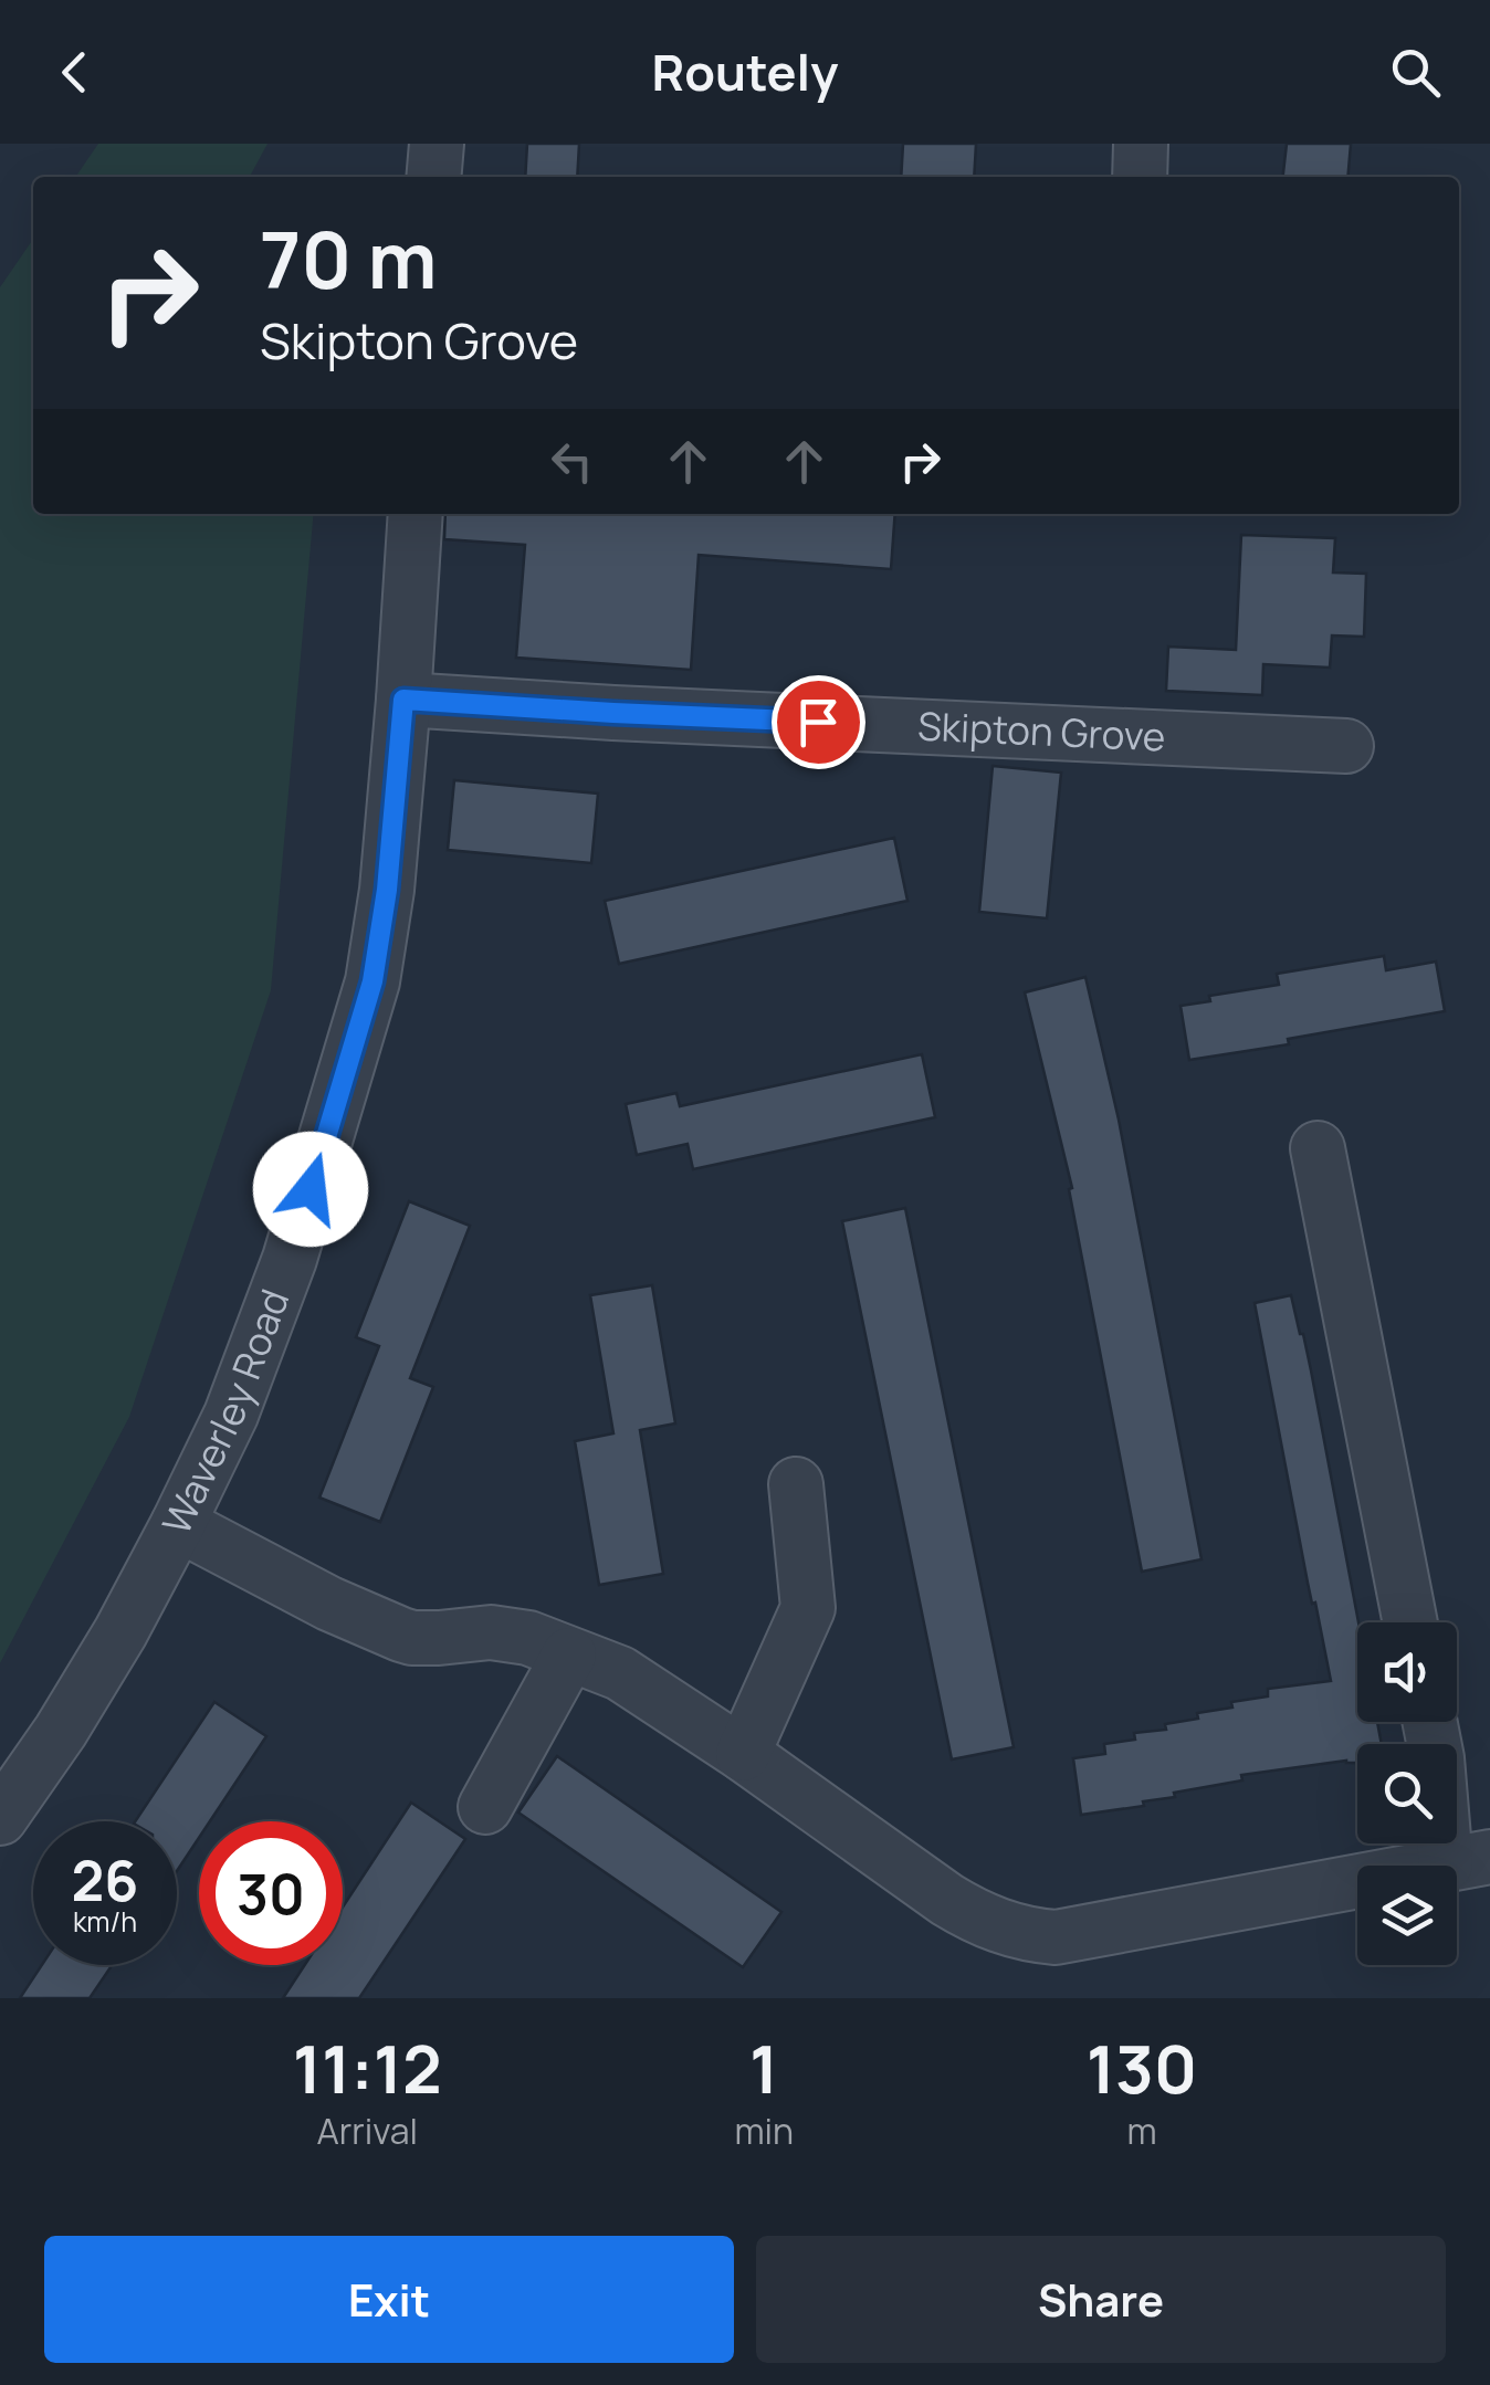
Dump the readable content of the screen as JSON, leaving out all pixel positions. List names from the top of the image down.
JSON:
{
  "streets": {
    "street": ["Skipton Grove", "Waverley Road"]
  },
  "crossings": [
    ["Skipton Grove", "Waverley Road"]
  ],
  "page": {
    "header": "Routely",
    "turn": ["70 m", "Skipton Grove"],
    "speed": "26 km/h",
    "limit": "30",
    "eta": [
      "11:12",
      "Arrival",
      "1",
      "min",
      "130",
      "m"
    ],
    "buttons": ["Exit", "Share"]
  }
}
